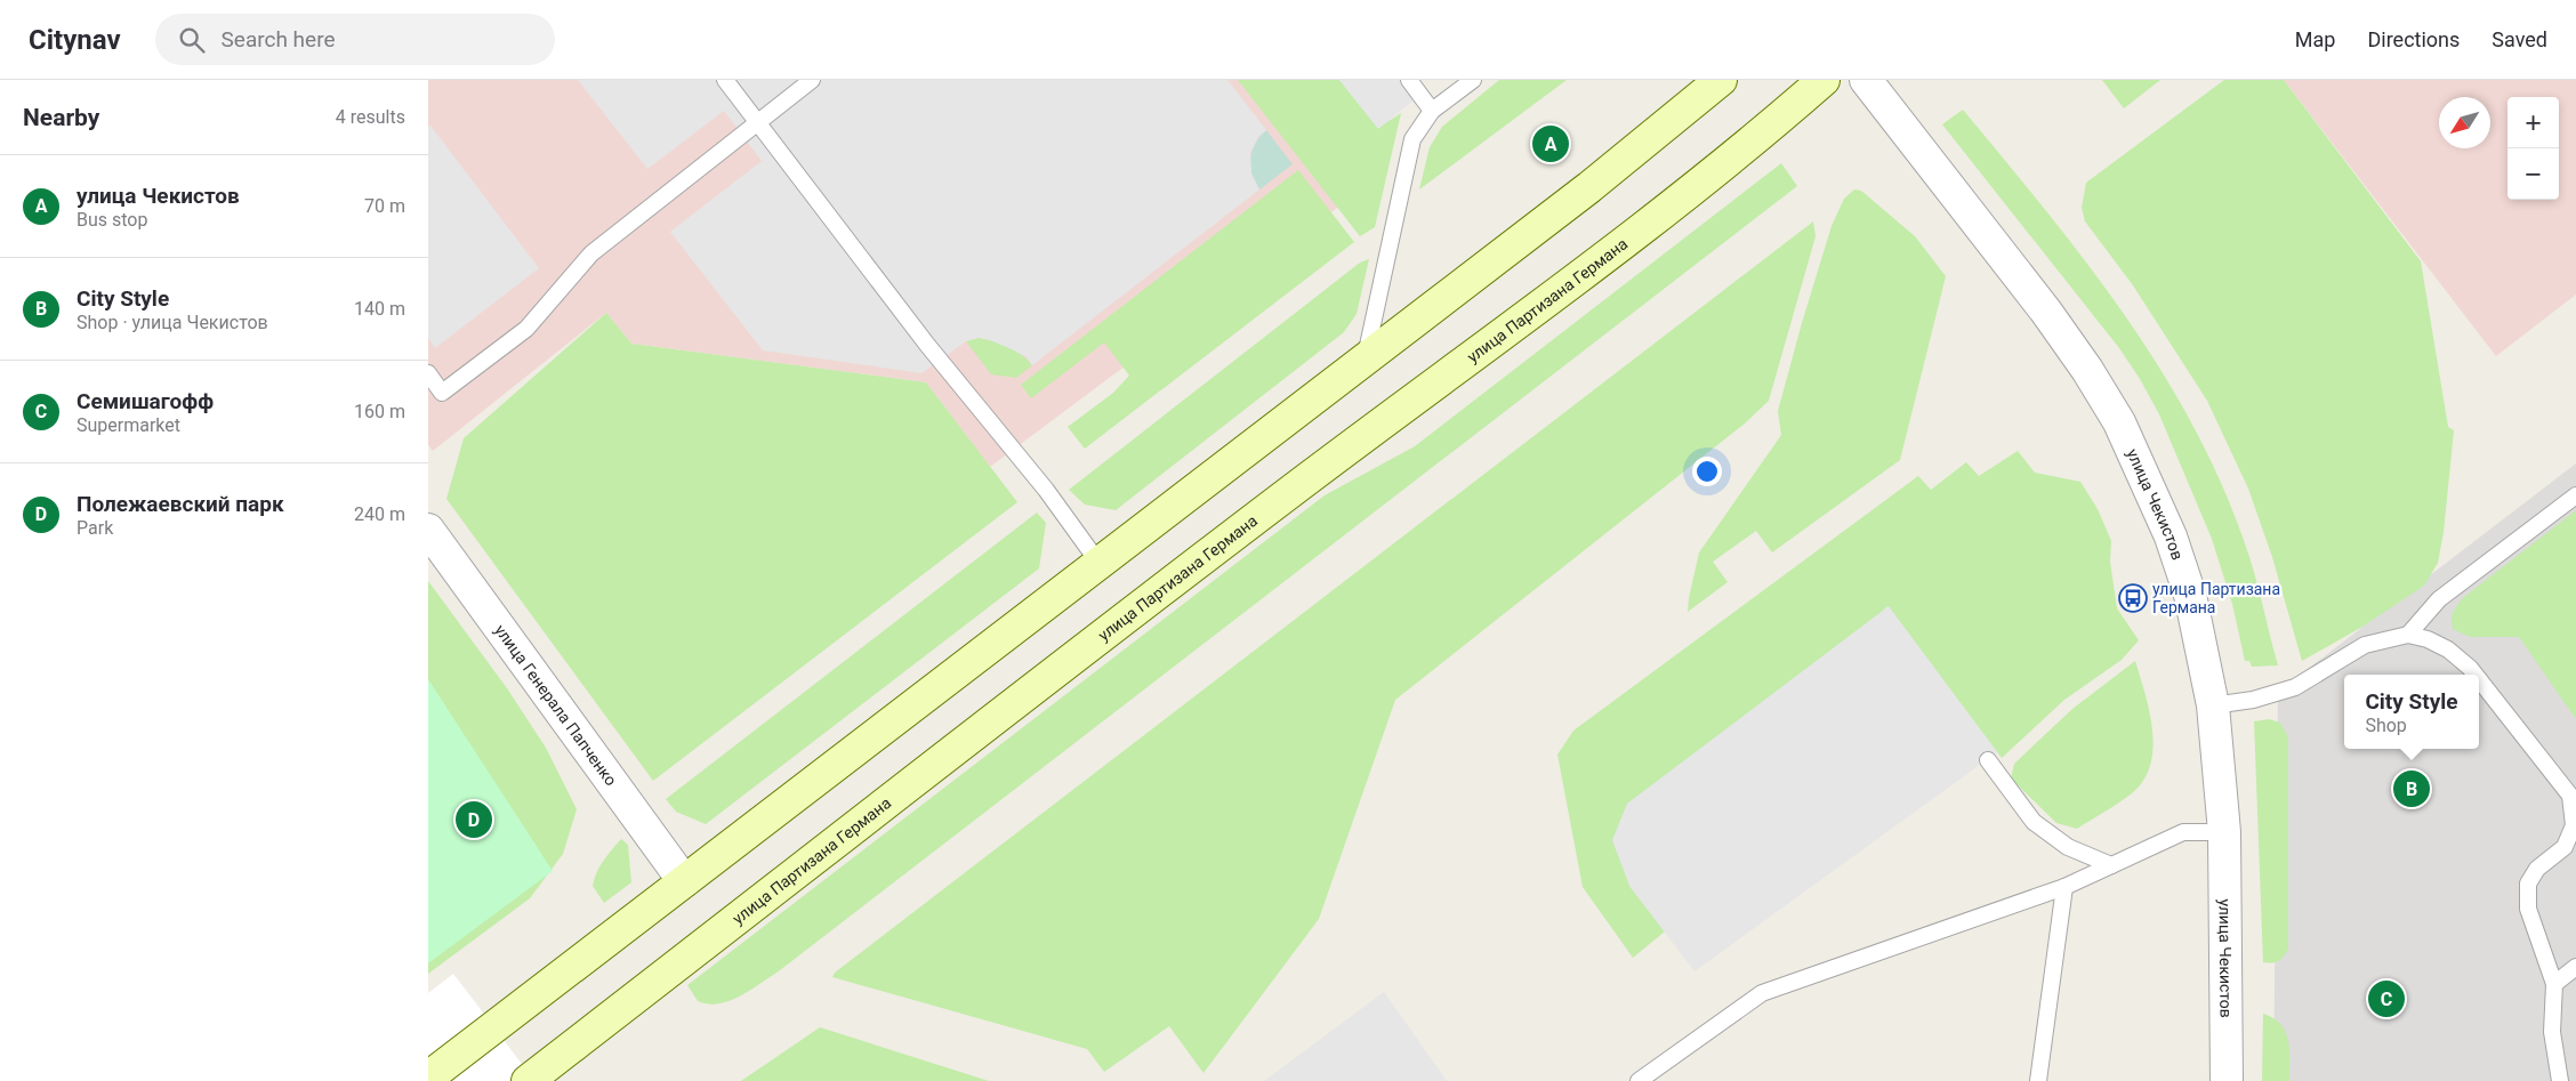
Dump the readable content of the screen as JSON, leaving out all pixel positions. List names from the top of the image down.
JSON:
{
  "streets": {
    "main road": ["улица Партизана Германа"],
    "street": ["улица Чекистов", "улица Генерала Папченко"]
  },
  "places": {
    "bus stop": ["улица Партизана Германа"]
  },
  "north": "bottom left",
  "page": {
    "header": "Citynav",
    "search": "Search here",
    "nav": ["Map", "Directions", "Saved"],
    "heading": ["Nearby", "4 results"],
    "map_buttons": ["+", "−"],
    "pins": [
      "A",
      "B",
      "D",
      "C"
    ],
    "list": [
      {
        "mark": "A",
        "name": "улица Чекистов",
        "note": "Bus stop",
        "value": "70 m"
      },
      {
        "mark": "B",
        "name": "City Style",
        "note": "Shop · улица Чекистов",
        "value": "140 m"
      },
      {
        "mark": "C",
        "name": "Семишагофф",
        "note": "Supermarket",
        "value": "160 m"
      },
      {
        "mark": "D",
        "name": "Полежаевский парк",
        "note": "Park",
        "value": "240 m"
      }
    ],
    "popup": ["City Style", "Shop"]
  }
}
